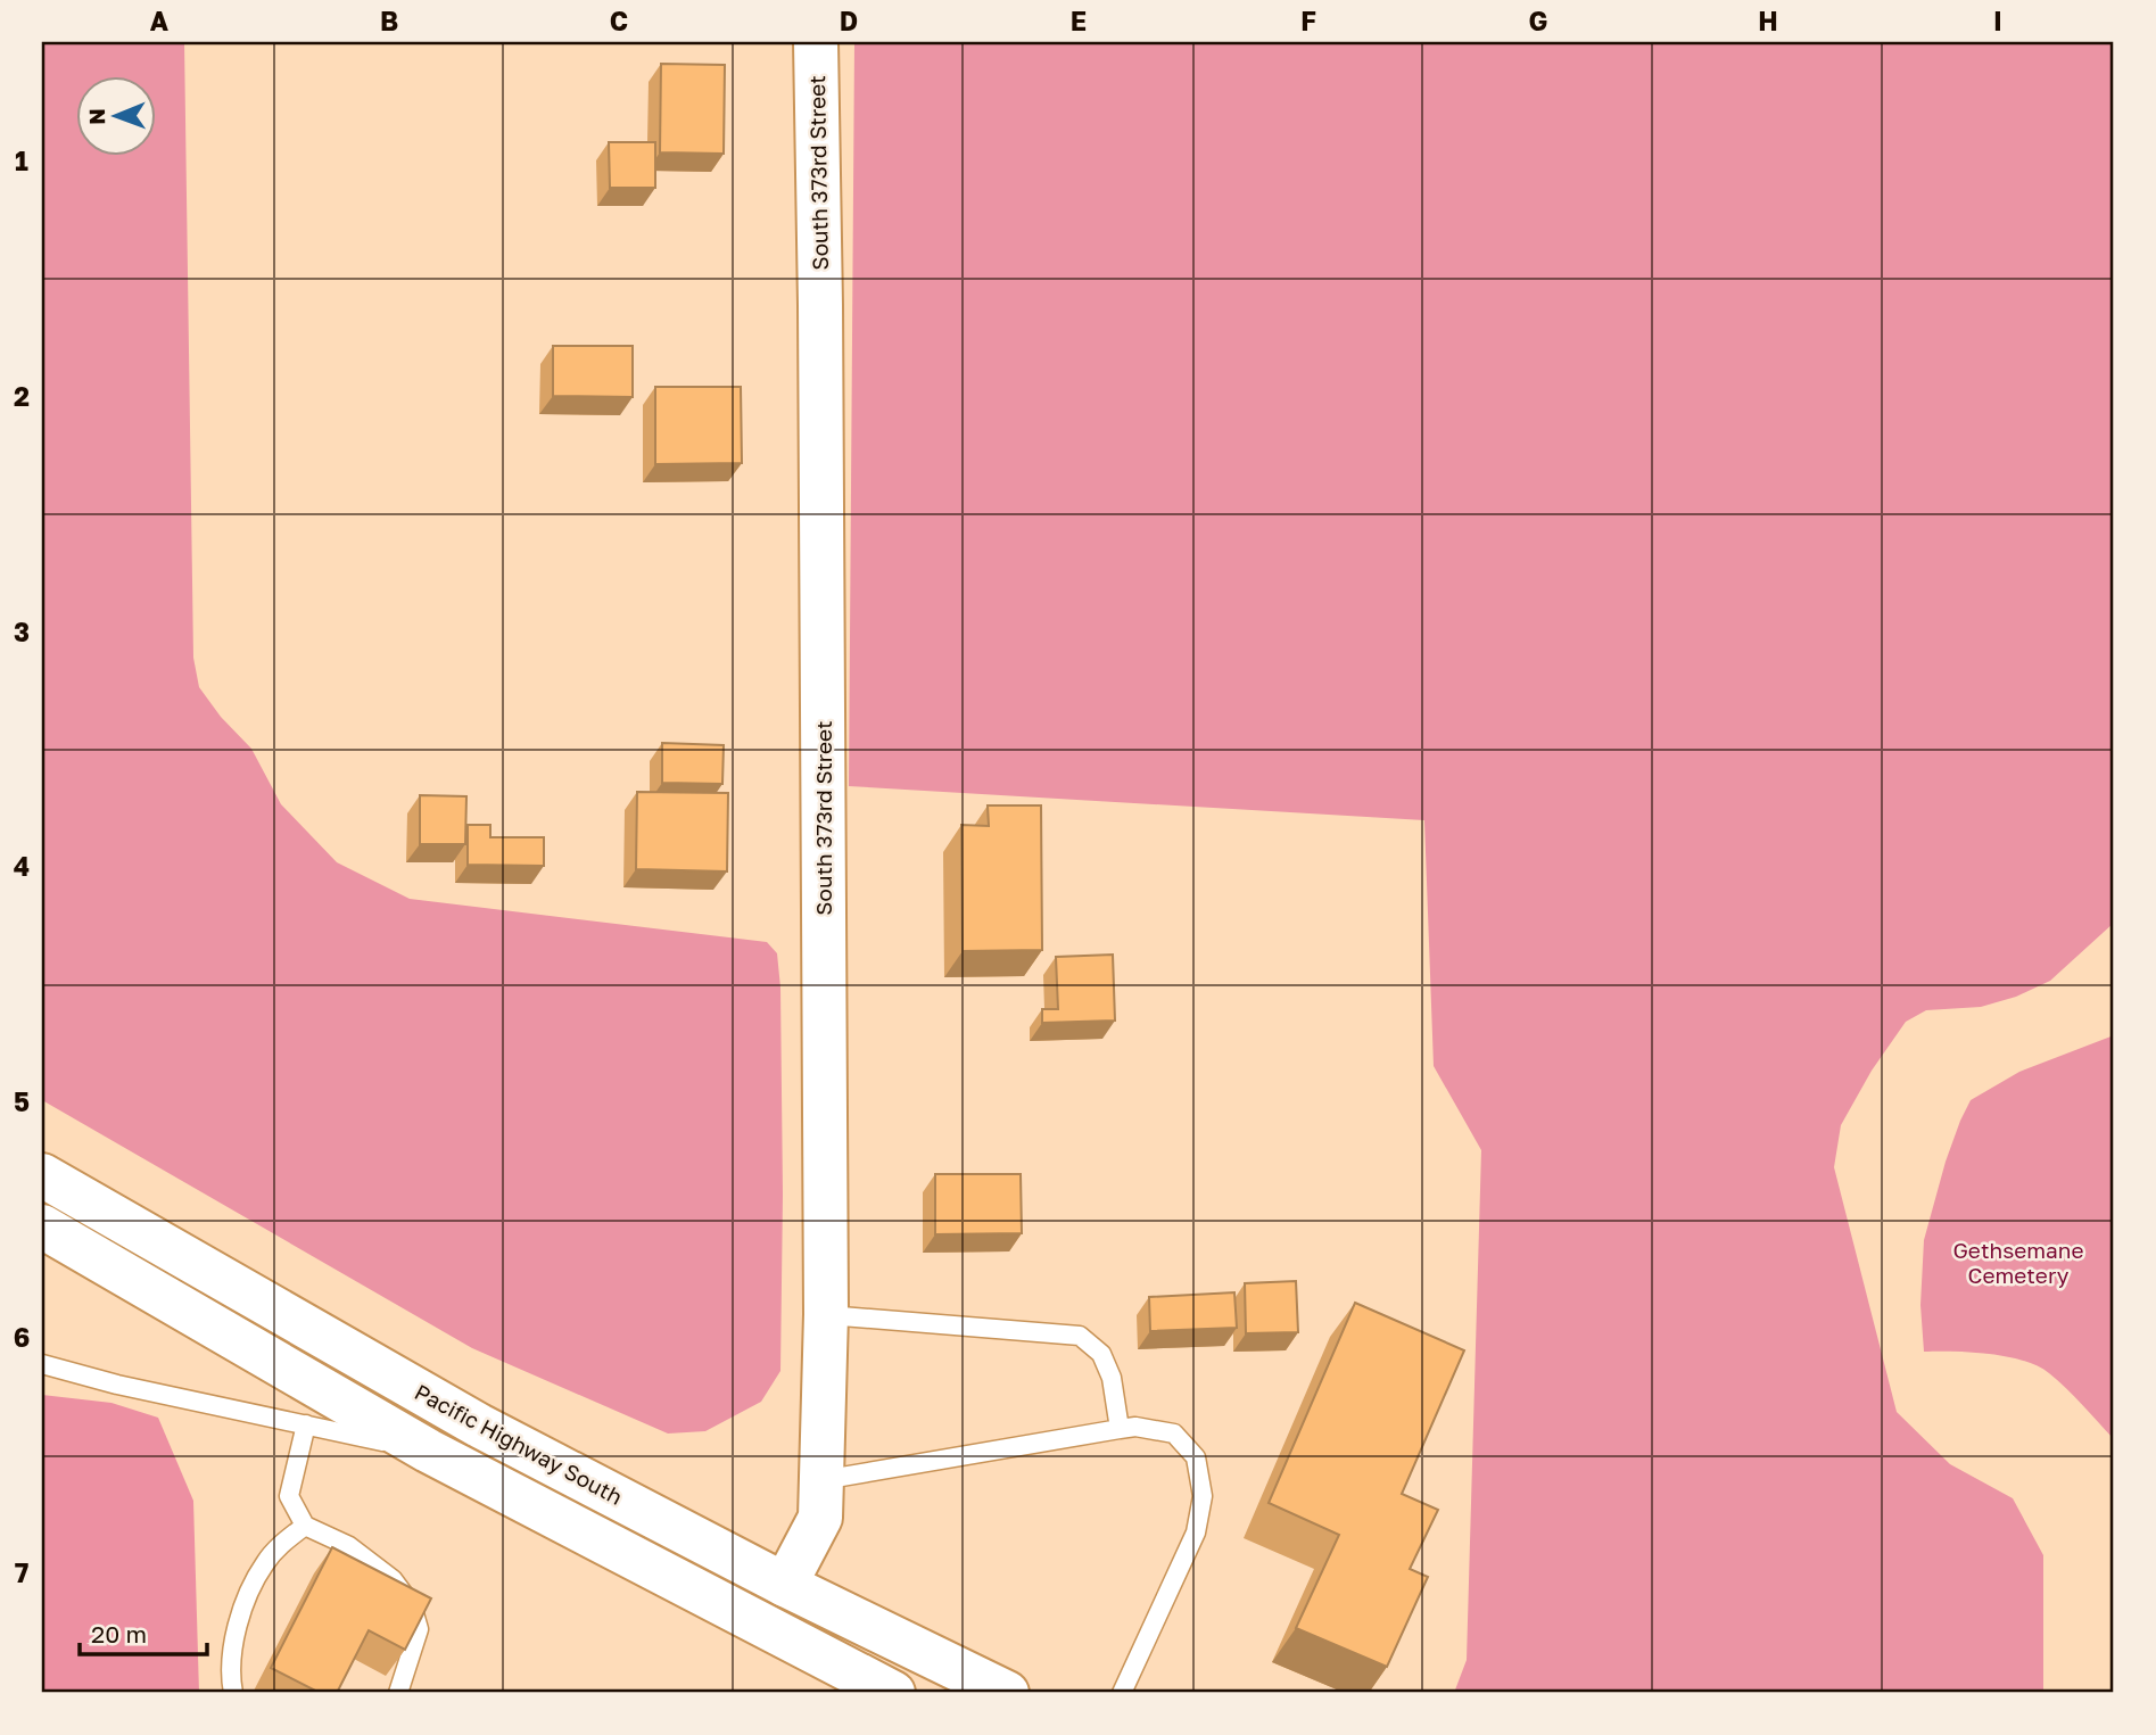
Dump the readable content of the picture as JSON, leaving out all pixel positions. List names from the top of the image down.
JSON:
{
  "streets": {
    "main road": ["South 373rd Street", "Pacific Highway South"]
  },
  "crossings": [
    ["South 373rd Street", "Pacific Highway South"]
  ],
  "parks": ["Gethsemane Cemetery"],
  "scale_bar": "20 m",
  "north": "left",
  "grid": {
    "columns": [
      "A",
      "B",
      "C",
      "D",
      "E",
      "F",
      "G",
      "H",
      "I"
    ],
    "rows": [
      "1",
      "2",
      "3",
      "4",
      "5",
      "6",
      "7"
    ]
  }
}
